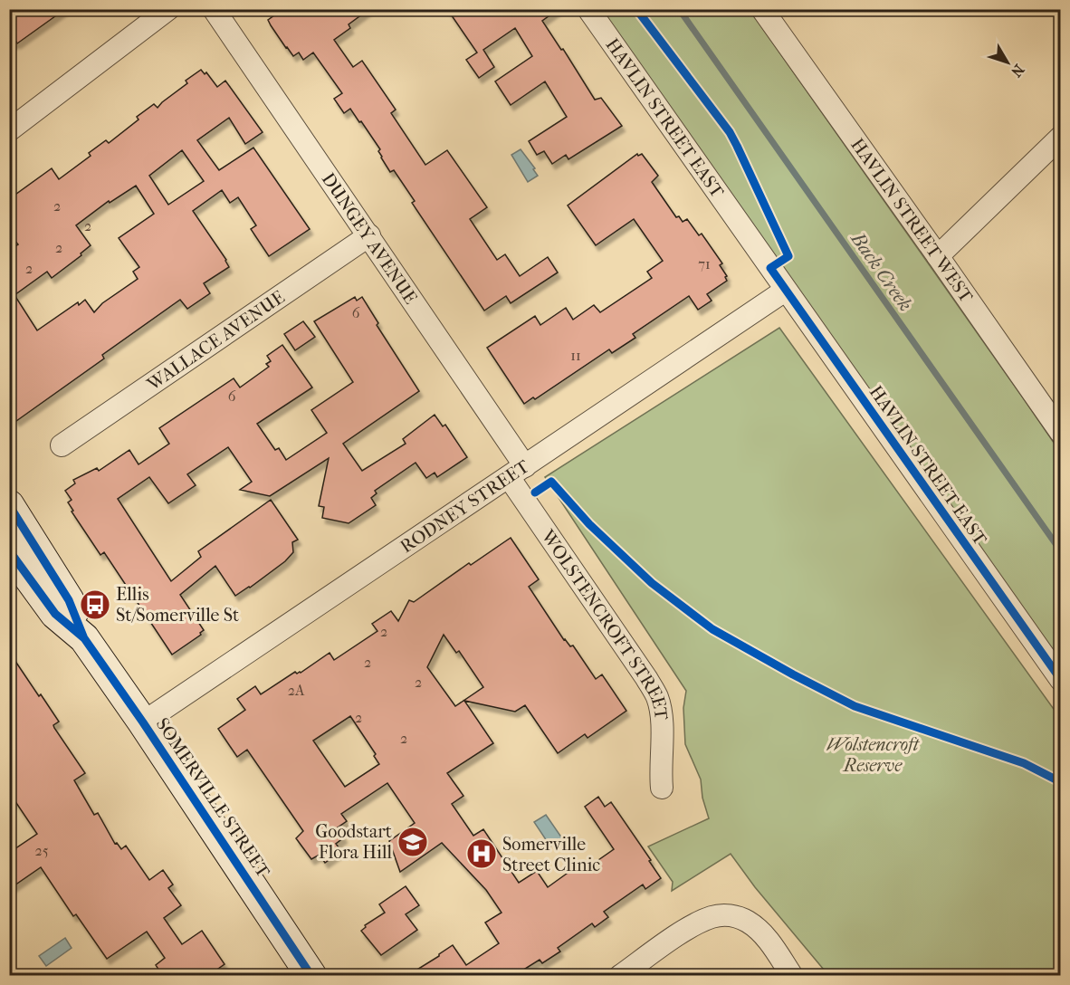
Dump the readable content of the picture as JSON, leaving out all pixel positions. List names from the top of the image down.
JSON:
{
  "streets": {
    "street": [
      "HAVLIN STREET EAST",
      "HAVLIN STREET WEST",
      "DUNGEY AVENUE",
      "WALLACE AVENUE",
      "RODNEY STREET",
      "WOLSTENCROFT STREET",
      "SOMERVILLE STREET"
    ]
  },
  "crossings": [
    ["HAVLIN STREET EAST", "RODNEY STREET"],
    ["DUNGEY AVENUE", "WALLACE AVENUE"],
    ["DUNGEY AVENUE", "RODNEY STREET"],
    ["DUNGEY AVENUE", "WOLSTENCROFT STREET"],
    ["RODNEY STREET", "WOLSTENCROFT STREET"],
    ["RODNEY STREET", "SOMERVILLE STREET"]
  ],
  "water": ["Back Creek"],
  "parks": ["Wolstencroft Reserve"],
  "places": {
    "bus stop": ["Ellis St/Somerville St"],
    "school or university": ["Goodstart Flora Hill"],
    "hospital": ["Somerville Street Clinic"]
  },
  "house_numbers": [
    "2",
    "2",
    "2",
    "71",
    "2",
    "6",
    "11",
    "6",
    "2",
    "2",
    "2",
    "2A",
    "2",
    "2",
    "25"
  ],
  "north": "bottom right"
}
